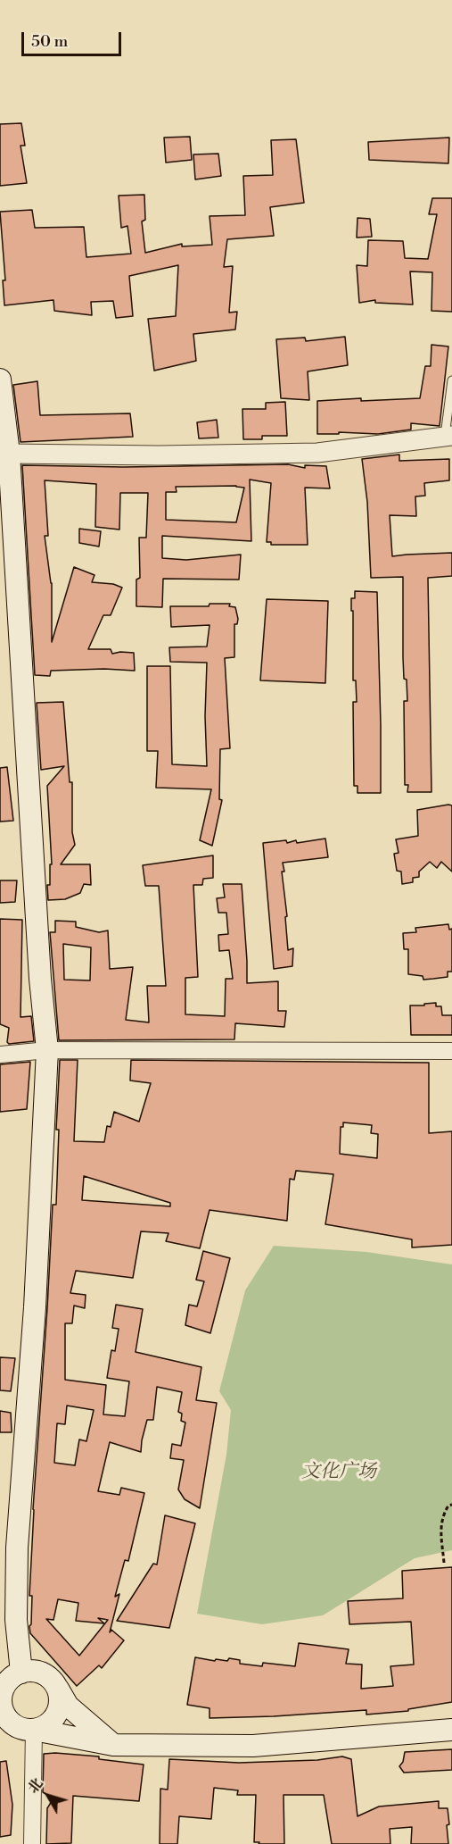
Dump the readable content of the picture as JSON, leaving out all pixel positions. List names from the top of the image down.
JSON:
{
  "parks": ["文化广场"],
  "scale_bar": "50 m",
  "north": "top left"
}
